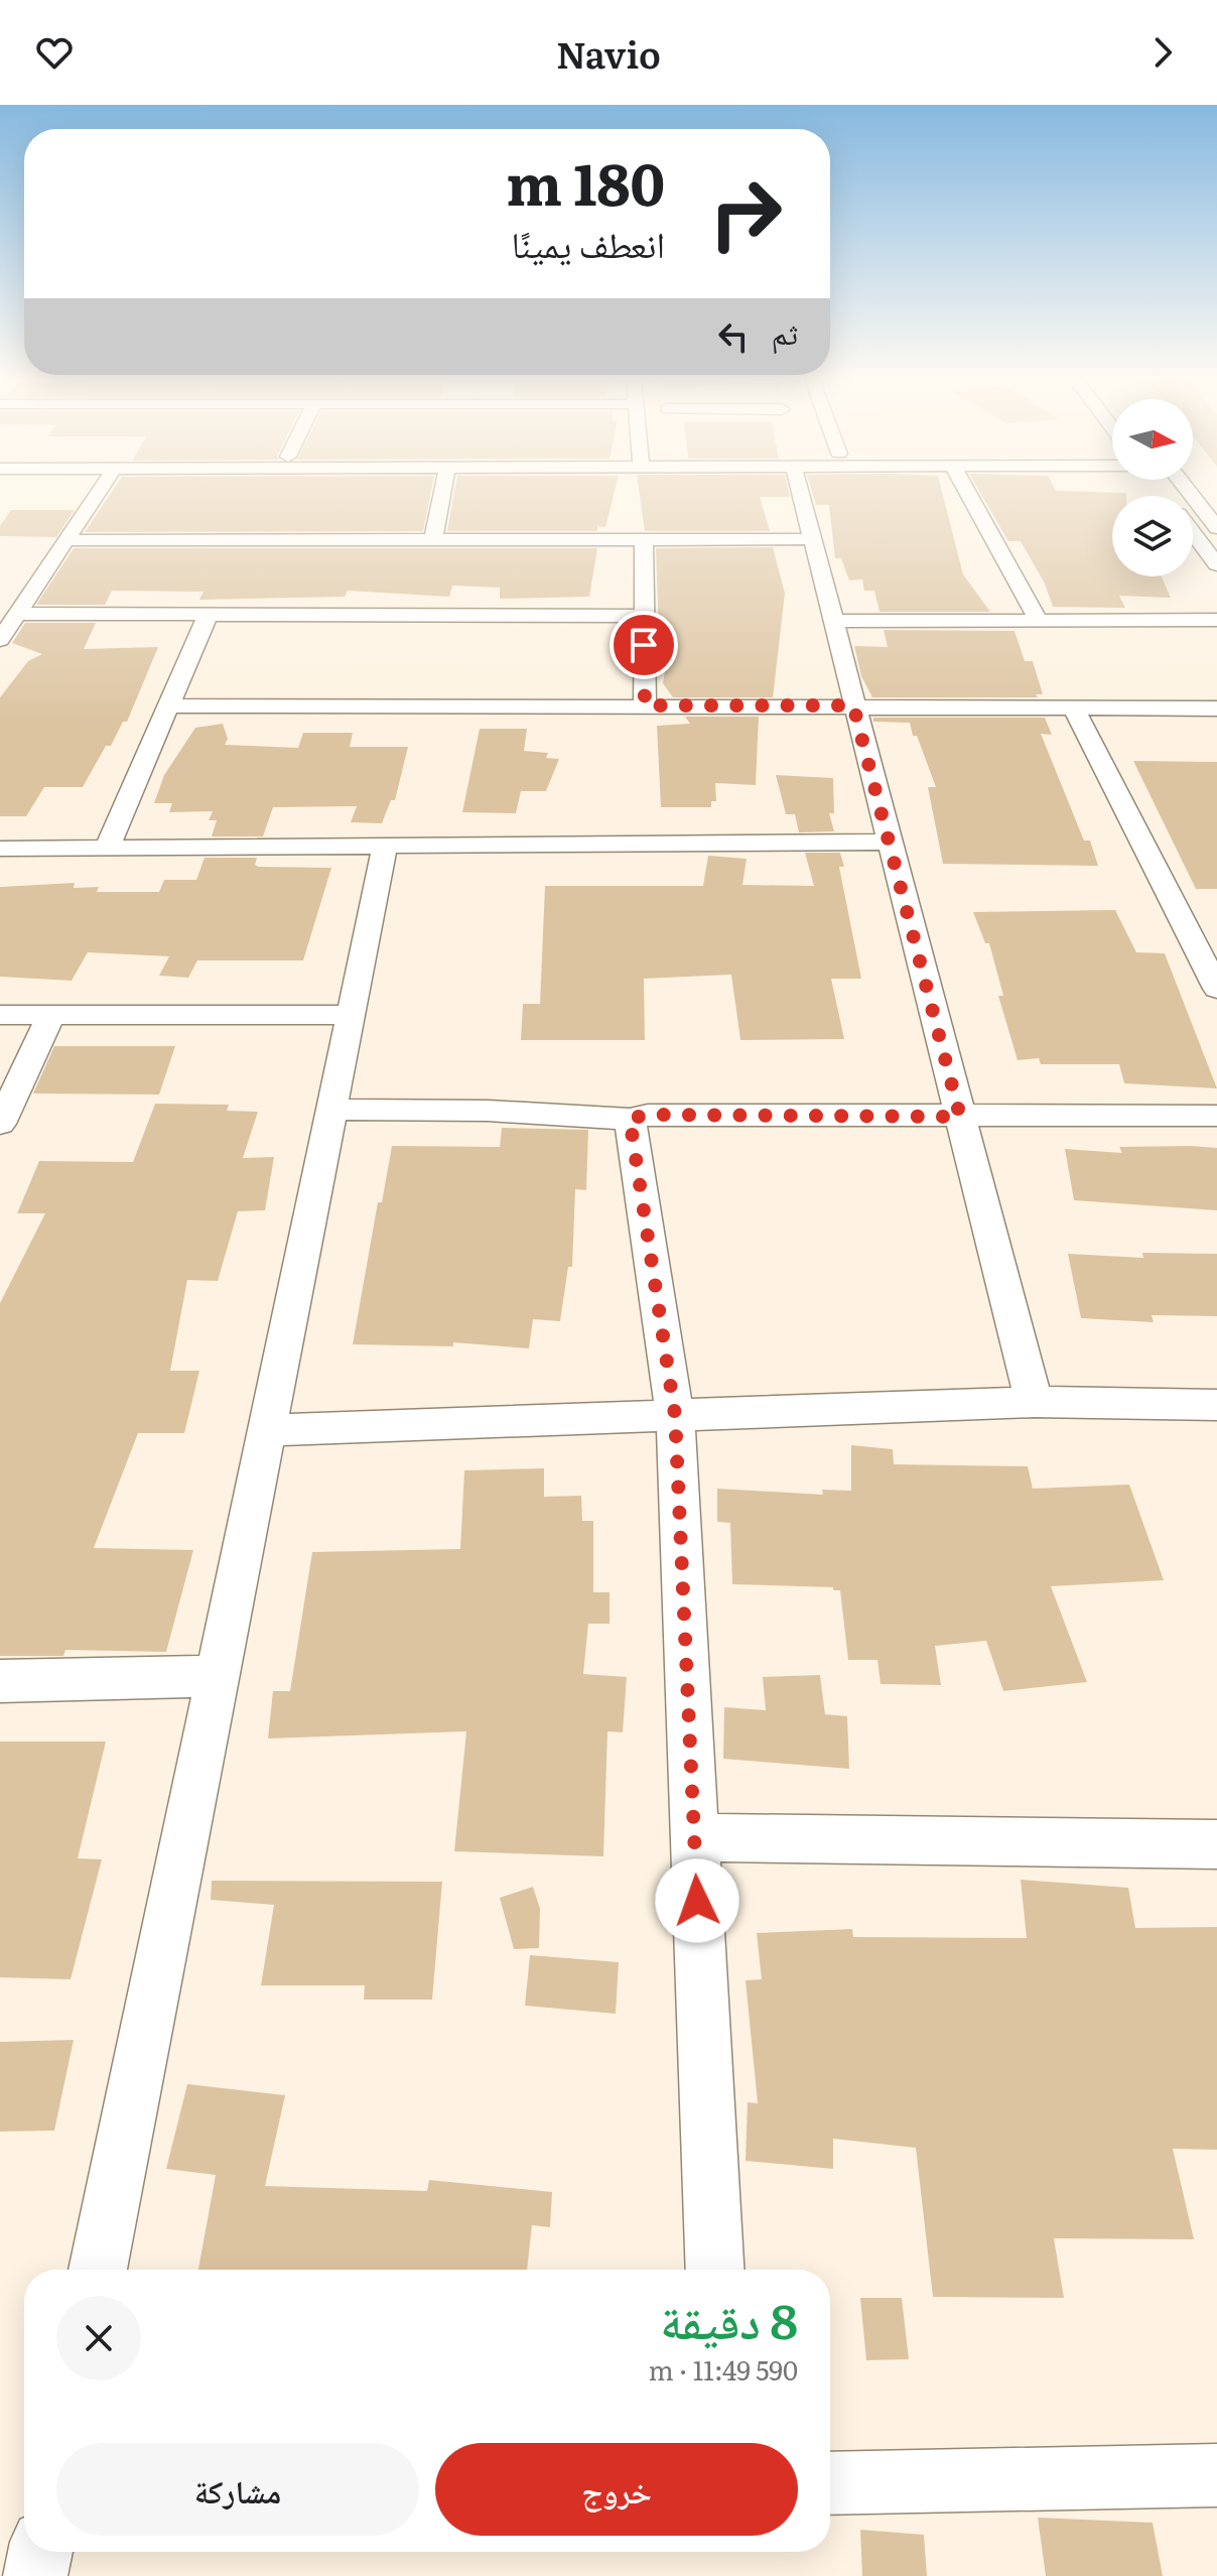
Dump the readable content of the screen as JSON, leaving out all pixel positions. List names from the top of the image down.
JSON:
{
  "north": "right",
  "page": {
    "header": "Navio",
    "turn": ["180 m", "انعطف يمينًا"],
    "then": "ثم",
    "heading": ["8 دقيقة", "590 m · 11:49"],
    "buttons": ["خروج", "مشاركة"]
  }
}
